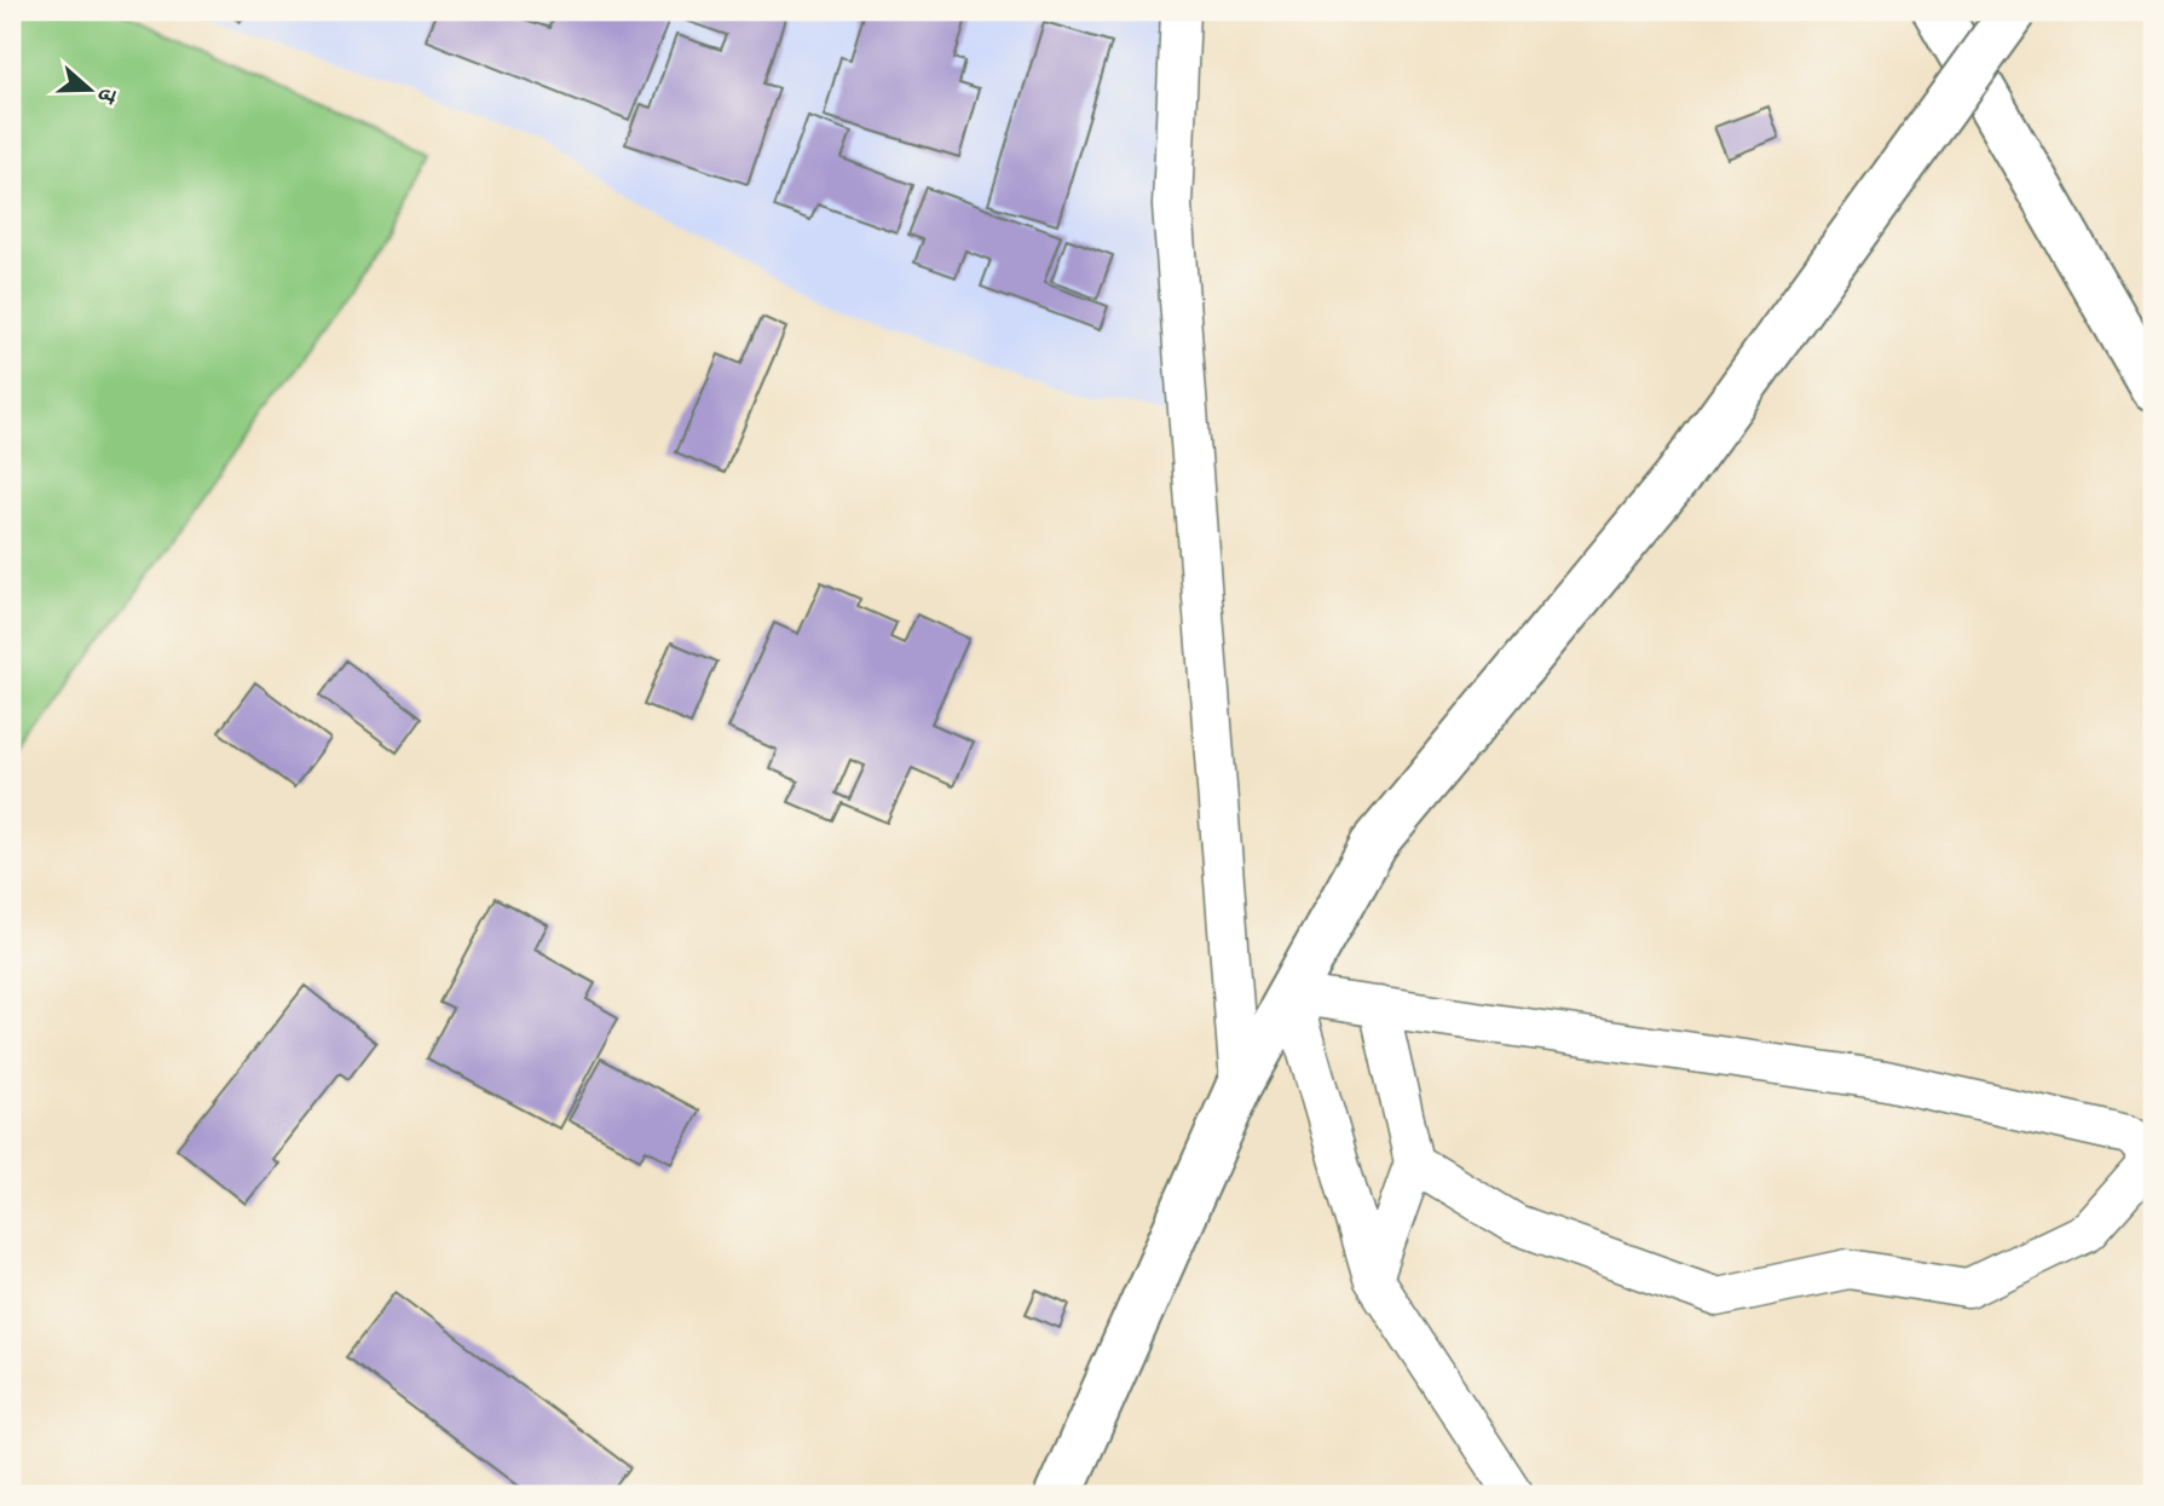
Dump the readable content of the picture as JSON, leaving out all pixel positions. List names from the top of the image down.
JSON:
{
  "north": "right"
}
